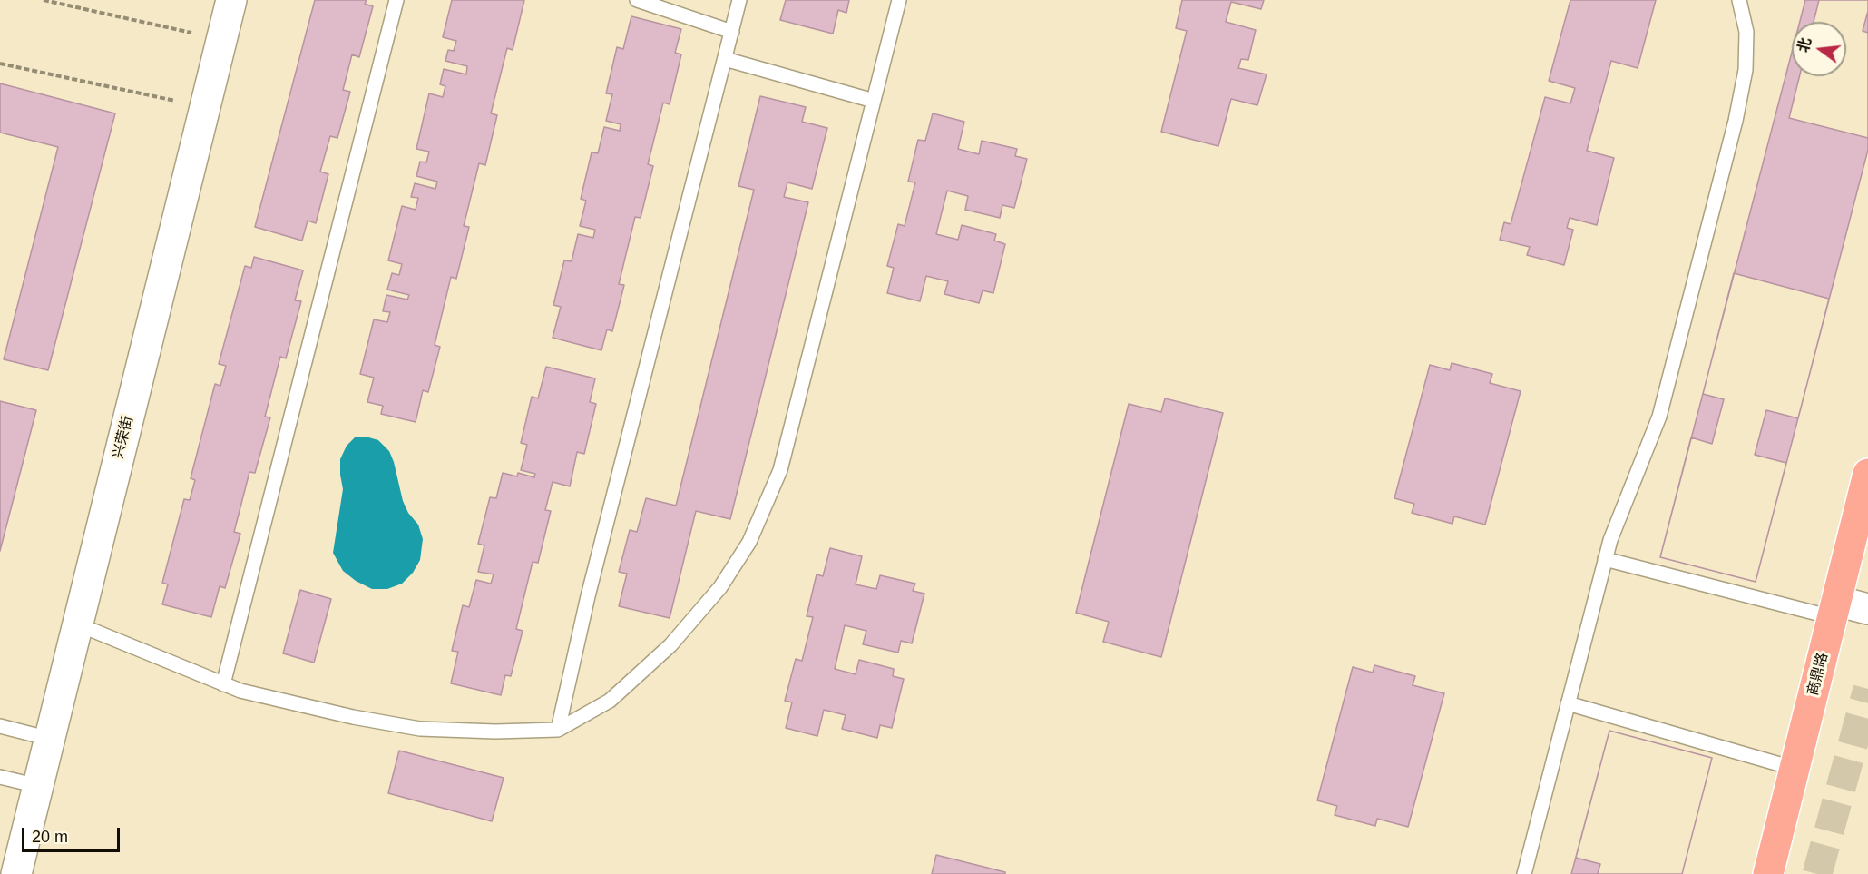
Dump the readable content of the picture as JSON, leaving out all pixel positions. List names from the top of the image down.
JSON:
{
  "streets": {
    "main road": ["商鼎路"],
    "street": ["兴荣街"]
  },
  "scale_bar": "20 m",
  "north": "left"
}
